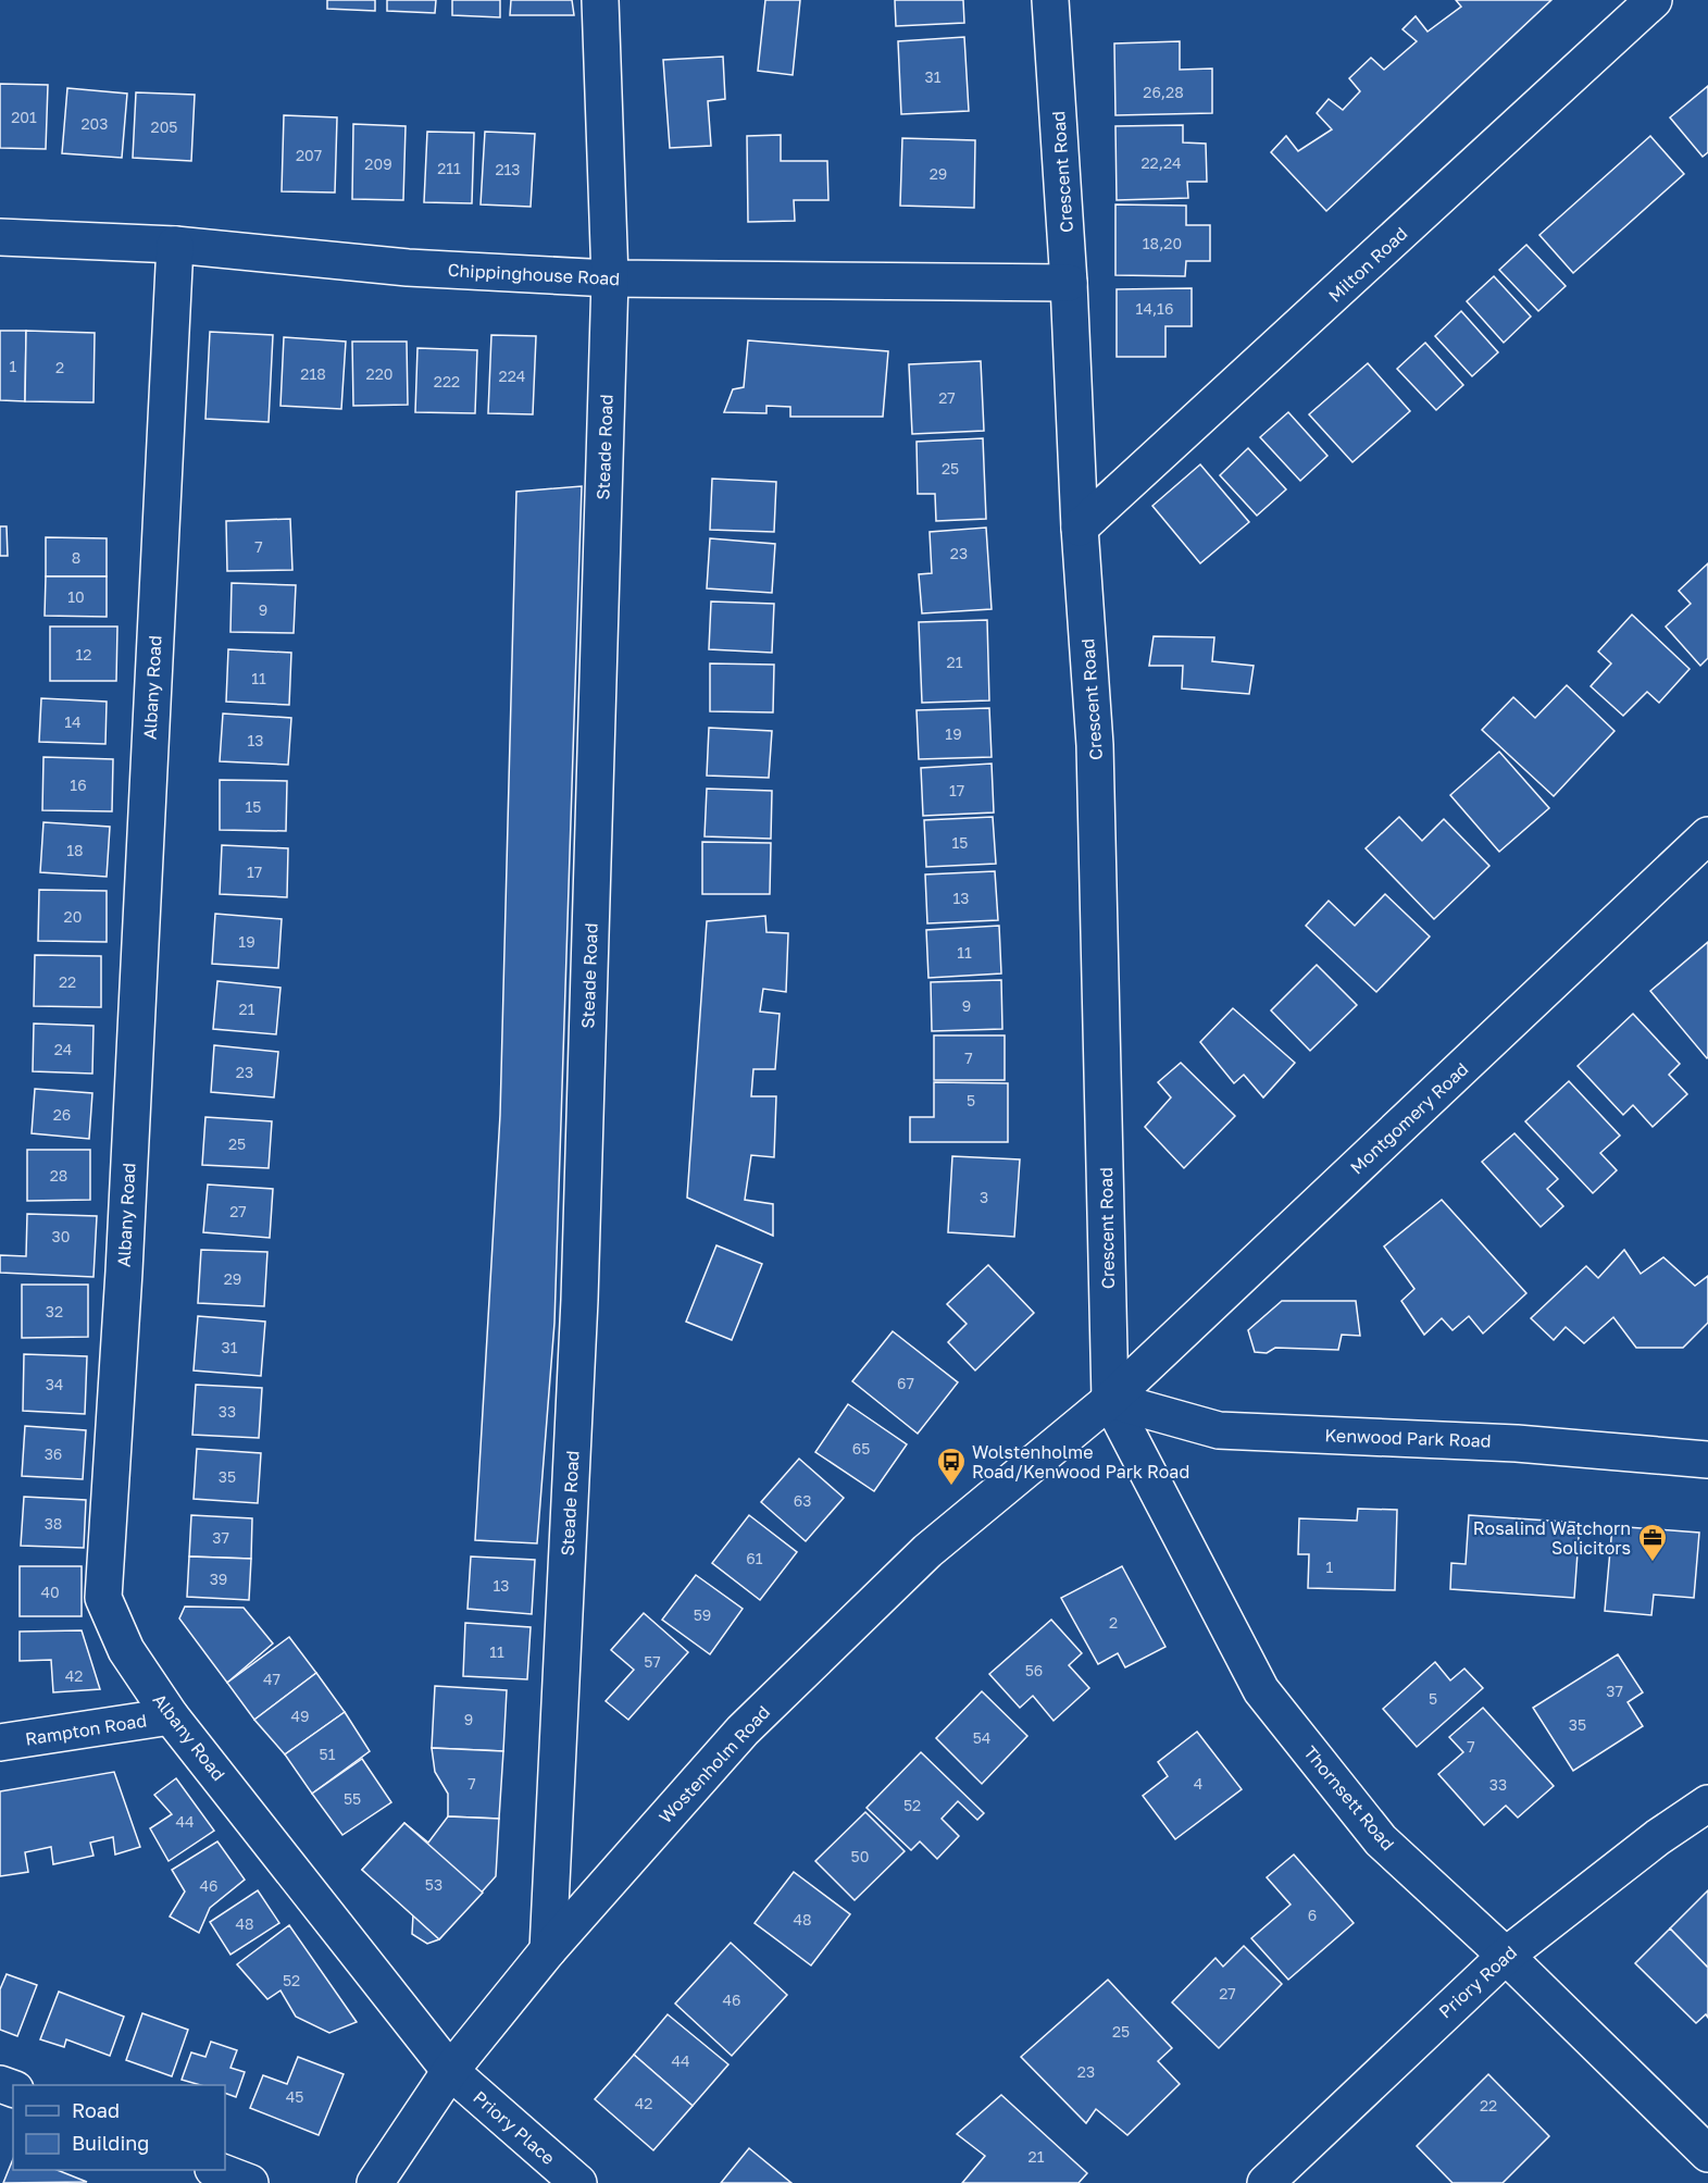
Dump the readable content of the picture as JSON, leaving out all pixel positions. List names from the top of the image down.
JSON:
{
  "streets": {
    "street": [
      "Crescent Road",
      "Milton Road",
      "Chippinghouse Road",
      "Steade Road",
      "Albany Road",
      "Montgomery Road",
      "Kenwood Park Road",
      "Rampton Road",
      "Wostenholm Road",
      "Thornsett Road",
      "Priory Road",
      "Priory Place"
    ]
  },
  "crossings": [
    ["Crescent Road", "Milton Road"],
    ["Crescent Road", "Chippinghouse Road"],
    ["Crescent Road", "Montgomery Road"],
    ["Crescent Road", "Kenwood Park Road"],
    ["Crescent Road", "Wostenholm Road"],
    ["Crescent Road", "Thornsett Road"],
    ["Chippinghouse Road", "Steade Road"],
    ["Chippinghouse Road", "Albany Road"],
    ["Steade Road", "Wostenholm Road"],
    ["Albany Road", "Rampton Road"],
    ["Albany Road", "Wostenholm Road"],
    ["Albany Road", "Priory Place"],
    ["Montgomery Road", "Kenwood Park Road"],
    ["Montgomery Road", "Wostenholm Road"],
    ["Montgomery Road", "Thornsett Road"],
    ["Kenwood Park Road", "Wostenholm Road"],
    ["Kenwood Park Road", "Thornsett Road"],
    ["Wostenholm Road", "Thornsett Road"],
    ["Wostenholm Road", "Priory Place"],
    ["Thornsett Road", "Priory Road"]
  ],
  "places": {
    "bus stop": ["Wolstenholme Road/Kenwood Park Road"],
    "office": ["Rosalind Watchorn Solicitors"]
  },
  "house_numbers": [
    "31",
    "26,28",
    "201",
    "203",
    "205",
    "207",
    "22,24",
    "209",
    "211",
    "213",
    "29",
    "18,20",
    "14,16",
    "1",
    "2",
    "218",
    "220",
    "224",
    "222",
    "27",
    "25",
    "7",
    "23",
    "8",
    "10",
    "9",
    "12",
    "21",
    "11",
    "14",
    "19",
    "13",
    "16",
    "17",
    "15",
    "15",
    "18",
    "17",
    "13",
    "20",
    "19",
    "11",
    "22",
    "9",
    "21",
    "24",
    "7",
    "23",
    "5",
    "26",
    "25",
    "28",
    "3",
    "27",
    "30",
    "29",
    "32",
    "31",
    "67",
    "34",
    "33",
    "65",
    "36",
    "35",
    "63",
    "38",
    "37",
    "61",
    "1",
    "39",
    "13",
    "40",
    "59",
    "2",
    "11",
    "57",
    "56",
    "42",
    "47",
    "37",
    "5",
    "49",
    "9",
    "35",
    "54",
    "7",
    "51",
    "7",
    "4",
    "33",
    "55",
    "52",
    "44",
    "50",
    "53",
    "46",
    "6",
    "48",
    "48",
    "52",
    "27",
    "46",
    "25",
    "44",
    "23",
    "45",
    "42",
    "22",
    "21"
  ],
  "legend": ["Road", "Building"]
}
